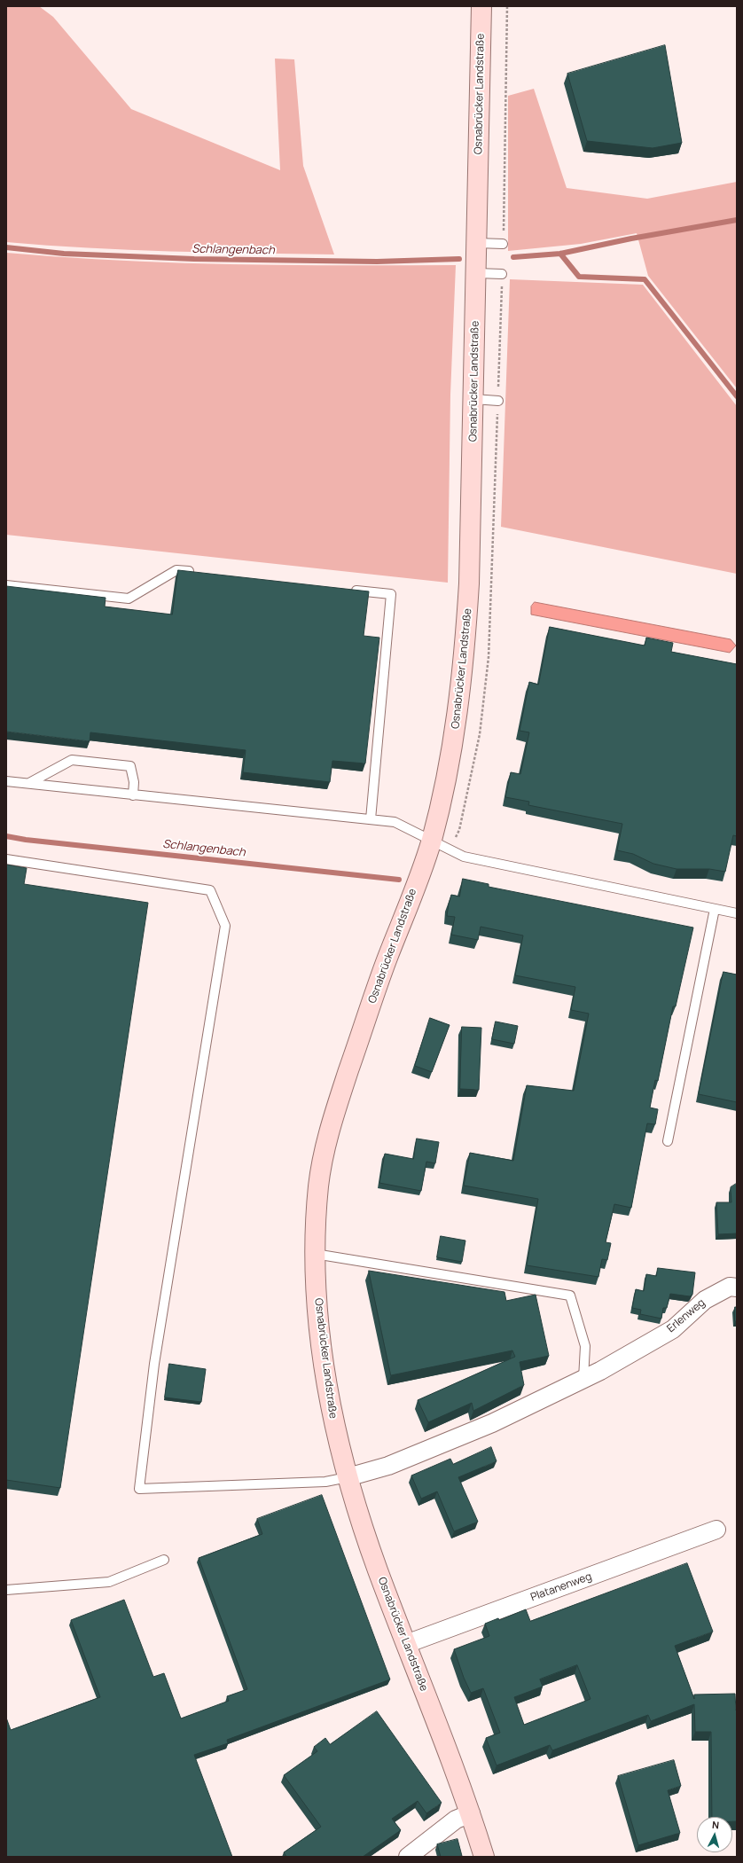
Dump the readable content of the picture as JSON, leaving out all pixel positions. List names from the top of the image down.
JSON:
{
  "streets": {
    "street": ["Osnabrücker Landstraße", "Erlenweg", "Platanenweg"]
  },
  "crossings": [
    ["Osnabrücker Landstraße", "Platanenweg"]
  ],
  "water": ["Schlangenbach"],
  "north": "top"
}
